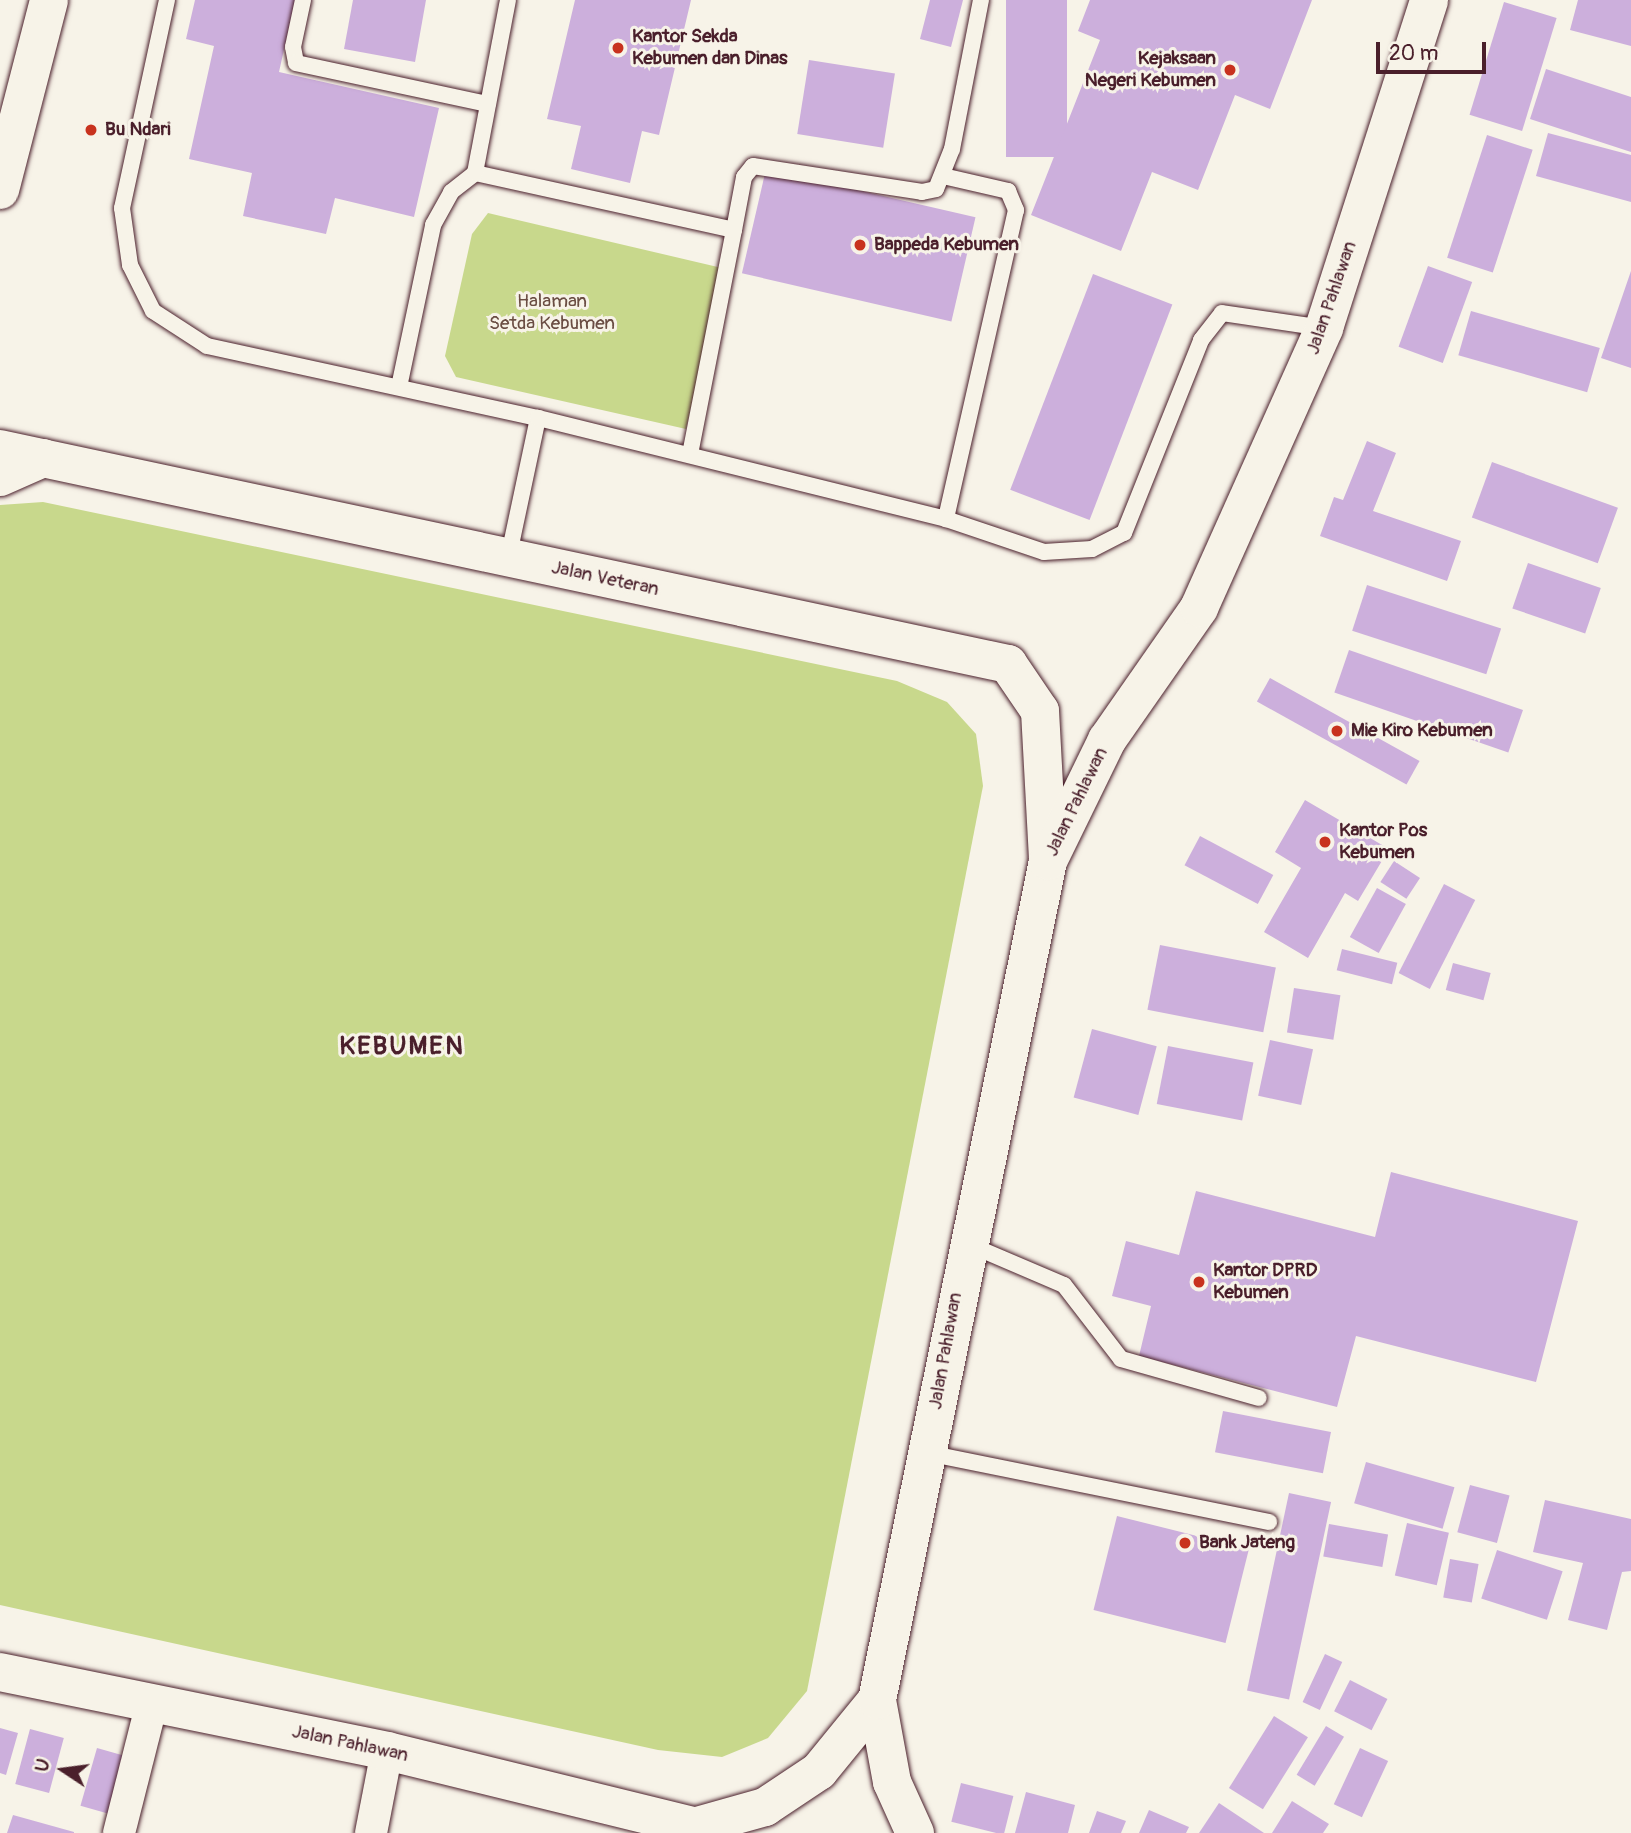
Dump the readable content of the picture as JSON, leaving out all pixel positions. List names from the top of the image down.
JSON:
{
  "streets": {
    "main road": ["Jalan Pahlawan", "Jalan Veteran"]
  },
  "crossings": [
    ["Jalan Pahlawan", "Jalan Veteran"]
  ],
  "districts": ["KEBUMEN"],
  "parks": ["Halaman Setda Kebumen"],
  "places": [
    "Kantor Sekda Kebumen dan Dinas",
    "Kejaksaan Negeri Kebumen",
    "Bu Ndari",
    "Bappeda Kebumen",
    "Mie Kiro Kebumen",
    "Kantor Pos Kebumen",
    "Kantor DPRD Kebumen",
    "Bank Jateng"
  ],
  "scale_bar": "20 m",
  "north": "left"
}
